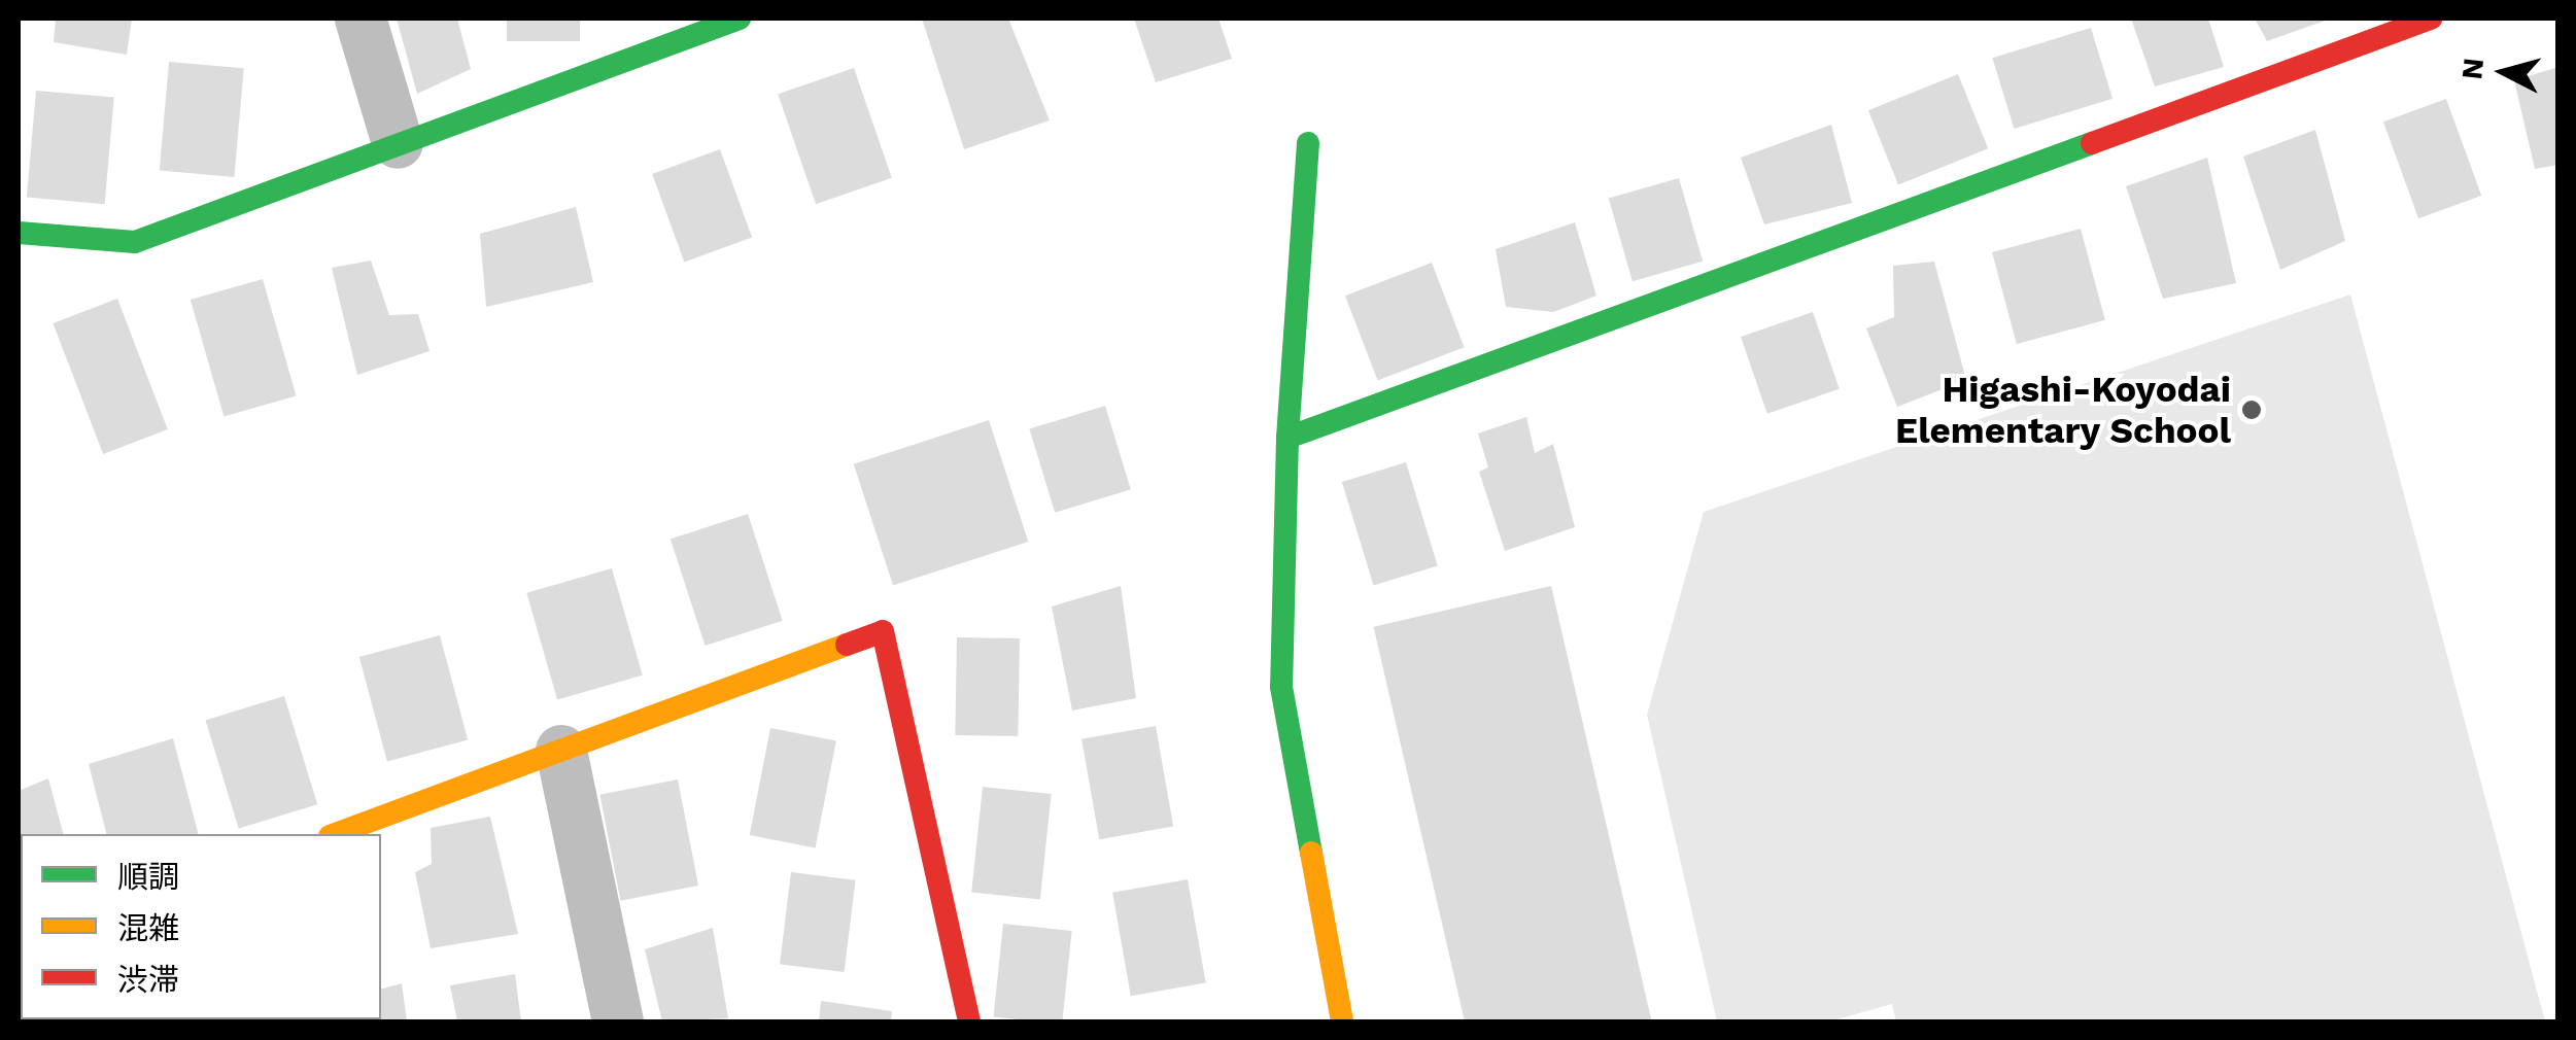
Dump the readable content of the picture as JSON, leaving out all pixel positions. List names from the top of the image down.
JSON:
{
  "places": ["Higashi-Koyodai Elementary School"],
  "legend": ["順調", "混雑", "渋滞"],
  "north": "left"
}
